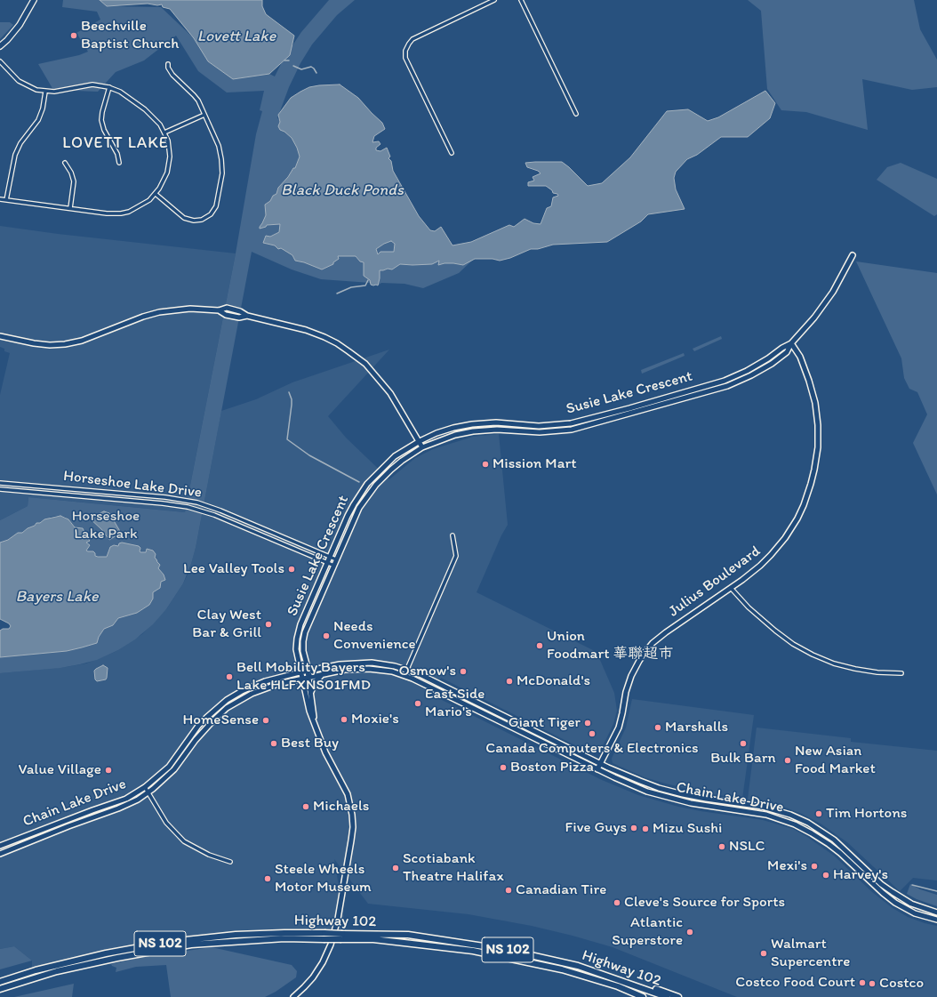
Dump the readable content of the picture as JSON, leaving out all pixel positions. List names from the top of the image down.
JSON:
{
  "streets": {
    "highway": ["Highway 102", "NS 102"],
    "street": [
      "Susie Lake Crescent",
      "Horseshoe Lake Drive",
      "Julius Boulevard",
      "Chain Lake Drive"
    ]
  },
  "crossings": [
    ["Susie Lake Crescent", "Horseshoe Lake Drive"],
    ["Susie Lake Crescent", "Julius Boulevard"],
    ["Susie Lake Crescent", "Chain Lake Drive"],
    ["Julius Boulevard", "Chain Lake Drive"]
  ],
  "districts": ["LOVETT LAKE"],
  "water": ["Lovett Lake", "Black Duck Ponds", "Bayers Lake"],
  "parks": ["Horseshoe Lake Park"],
  "places": [
    "Beechville Baptist Church",
    "Mission Mart",
    "Lee Valley Tools",
    "Clay West Bar & Grill",
    "Needs Convenience",
    "Union Foodmart 華聯超市",
    "Osmow's",
    "Bell Mobility Bayers Lake HLFXNS01FMD",
    "McDonald's",
    "East Side Mario's",
    "Moxie's",
    "HomeSense",
    "Giant Tiger",
    "Marshalls",
    "Canada Computers & Electronics",
    "Best Buy",
    "Bulk Barn",
    "New Asian Food Market",
    "Boston Pizza",
    "Value Village",
    "Michaels",
    "Tim Hortons",
    "Five Guys",
    "Mizu Sushi",
    "NSLC",
    "Mexi's",
    "Scotiabank Theatre Halifax",
    "Harvey's",
    "Steele Wheels Motor Museum",
    "Canadian Tire",
    "Cleve's Source for Sports",
    "Atlantic Superstore",
    "Walmart Supercentre",
    "Costco Food Court",
    "Costco"
  ]
}
